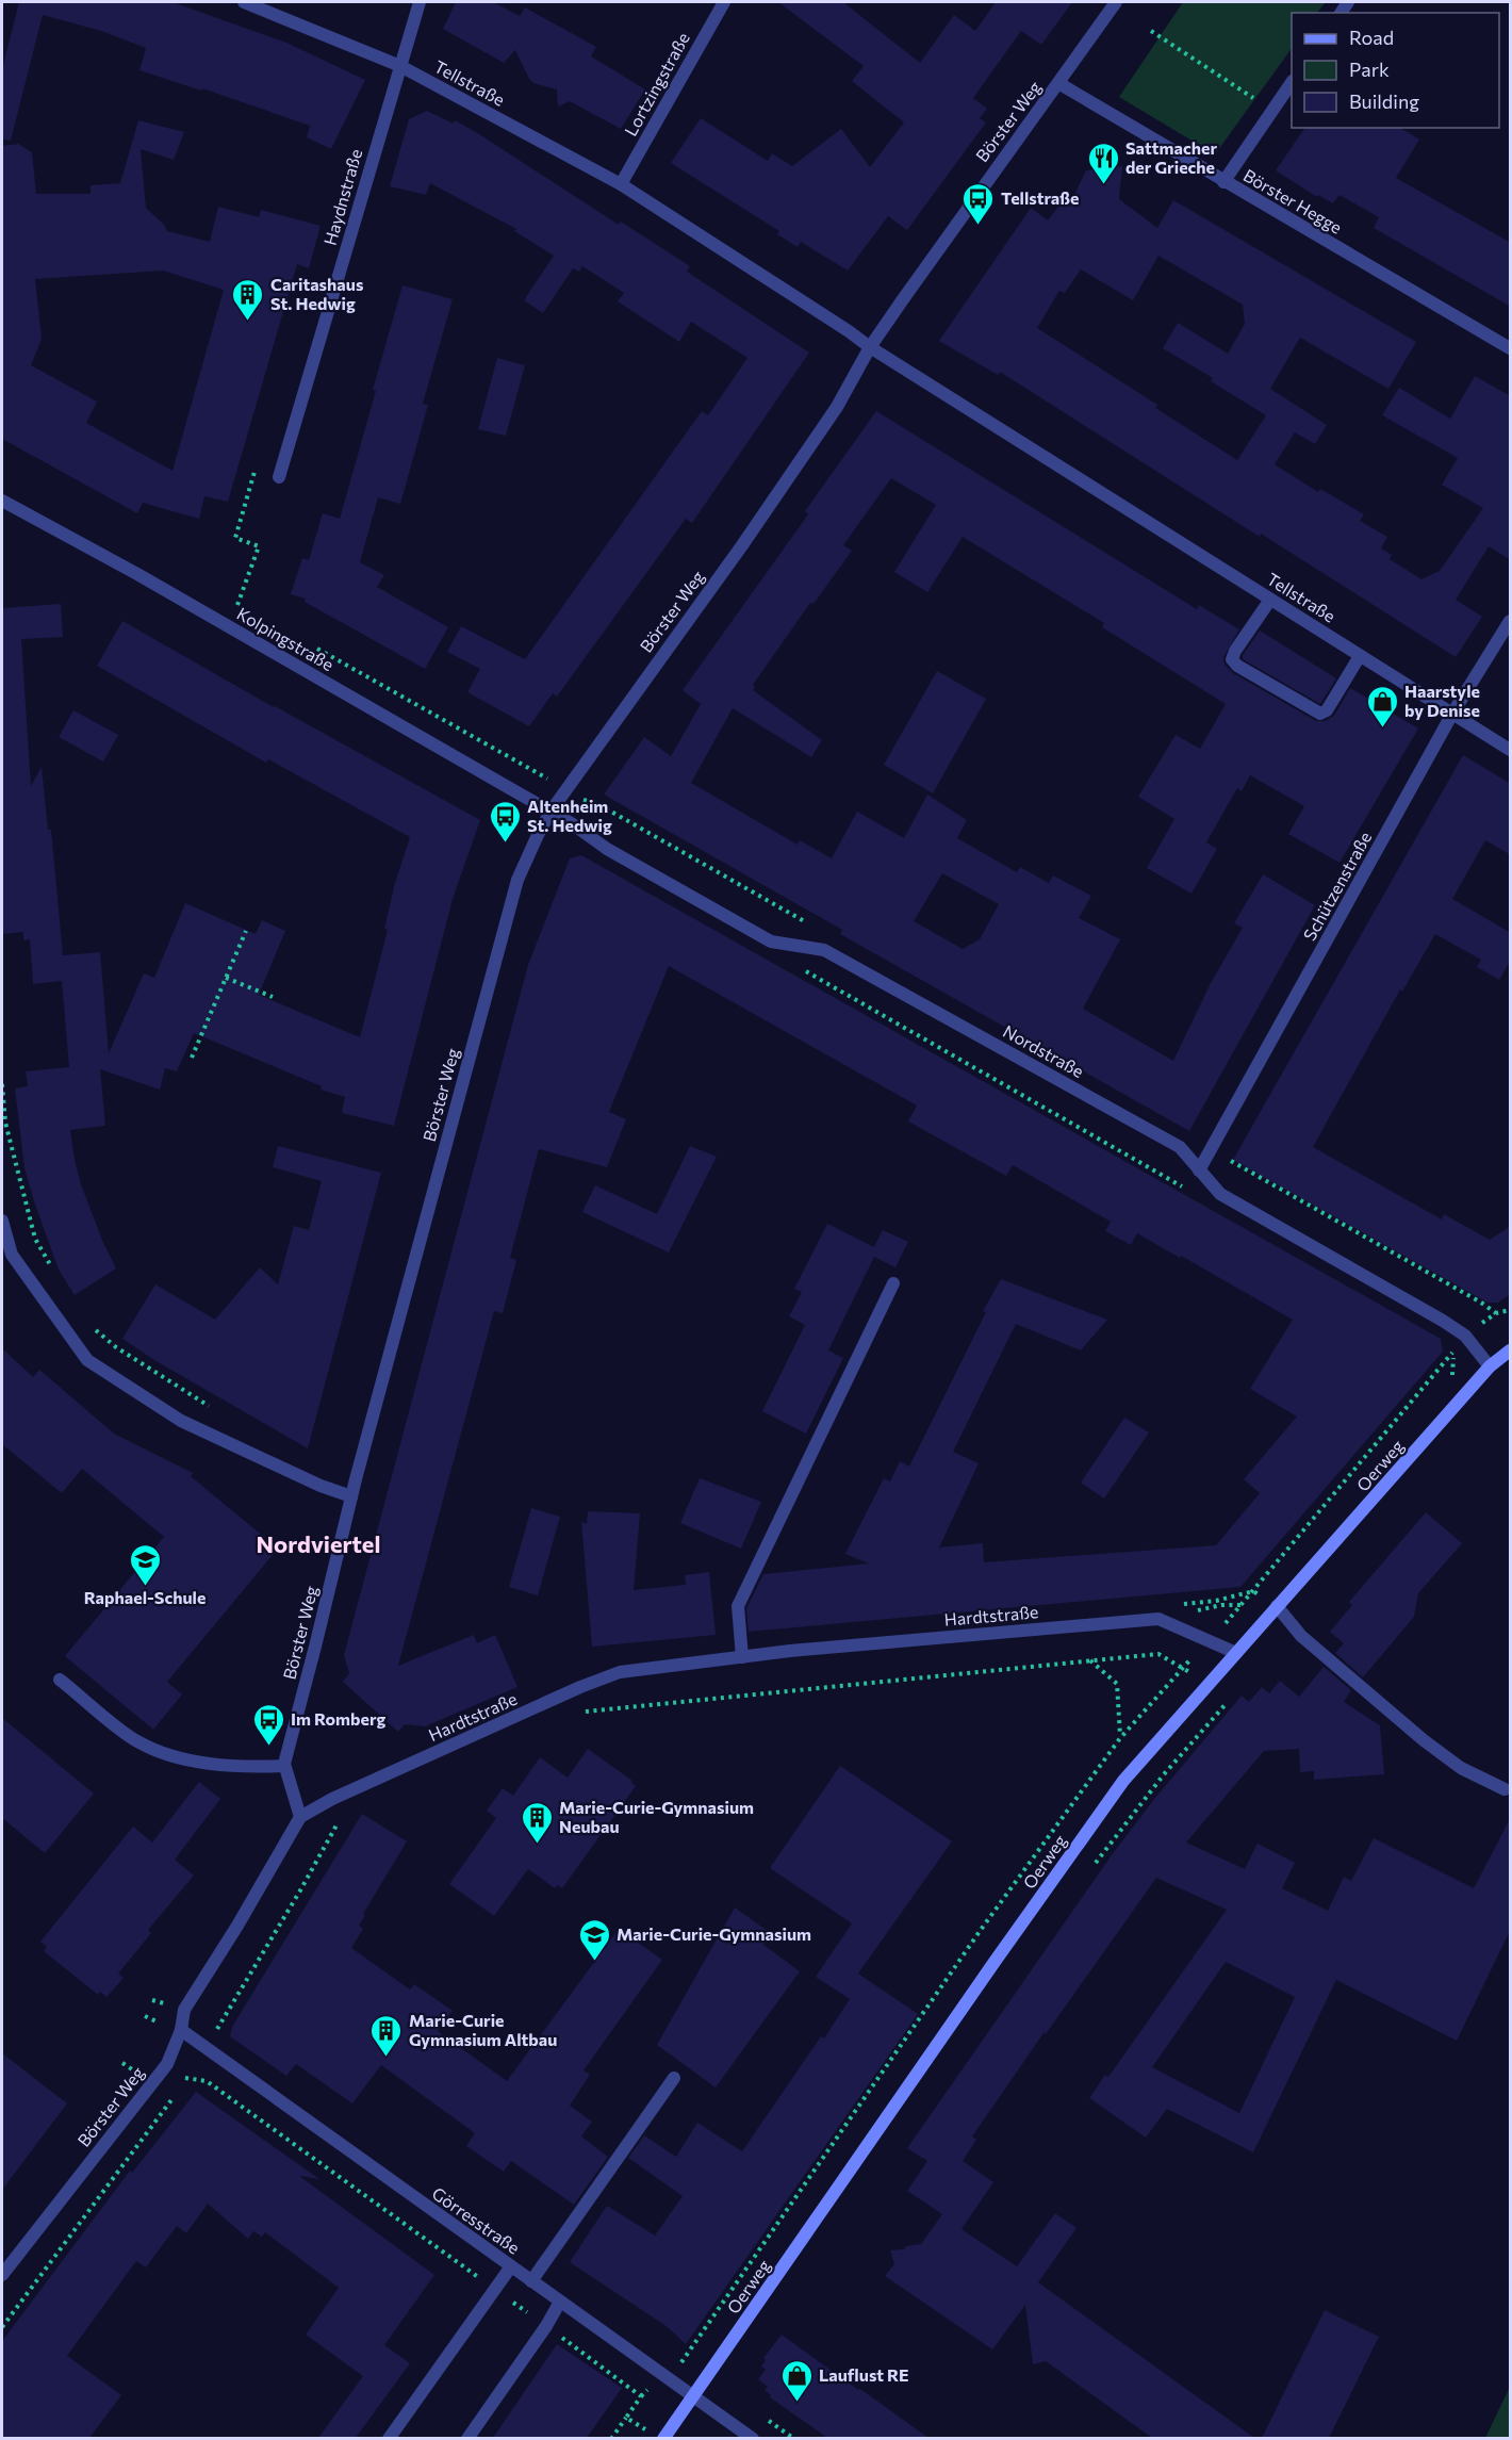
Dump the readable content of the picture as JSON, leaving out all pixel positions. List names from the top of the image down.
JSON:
{
  "streets": {
    "main road": ["Oerweg"],
    "street": [
      "Tellstraße",
      "Lortzingstraße",
      "Börster Weg",
      "Haydnstraße",
      "Börster Hegge",
      "Kolpingstraße",
      "Schützenstraße",
      "Nordstraße",
      "Hardtstraße",
      "Görresstraße"
    ]
  },
  "crossings": [
    ["Tellstraße", "Lortzingstraße"],
    ["Tellstraße", "Börster Weg"],
    ["Tellstraße", "Haydnstraße"],
    ["Tellstraße", "Schützenstraße"],
    ["Börster Weg", "Börster Hegge"],
    ["Börster Weg", "Kolpingstraße"],
    ["Börster Weg", "Nordstraße"],
    ["Börster Weg", "Hardtstraße"],
    ["Börster Weg", "Görresstraße"],
    ["Kolpingstraße", "Nordstraße"],
    ["Schützenstraße", "Nordstraße"],
    ["Nordstraße", "Oerweg"],
    ["Oerweg", "Hardtstraße"],
    ["Oerweg", "Görresstraße"]
  ],
  "districts": ["Nordviertel"],
  "places": {
    "restaurant": ["Sattmacher der Grieche"],
    "bus stop": ["Tellstraße", "Altenheim St. Hedwig", "Im Romberg"],
    "building": ["Caritashaus St. Hedwig", "Marie-Curie-Gymnasium Neubau", "Marie-Curie Gymnasium Altbau"],
    "shop": ["Haarstyle by Denise", "Lauflust RE"],
    "school or university": ["Raphael-Schule", "Marie-Curie-Gymnasium"]
  },
  "legend": ["Road", "Park", "Building"]
}
